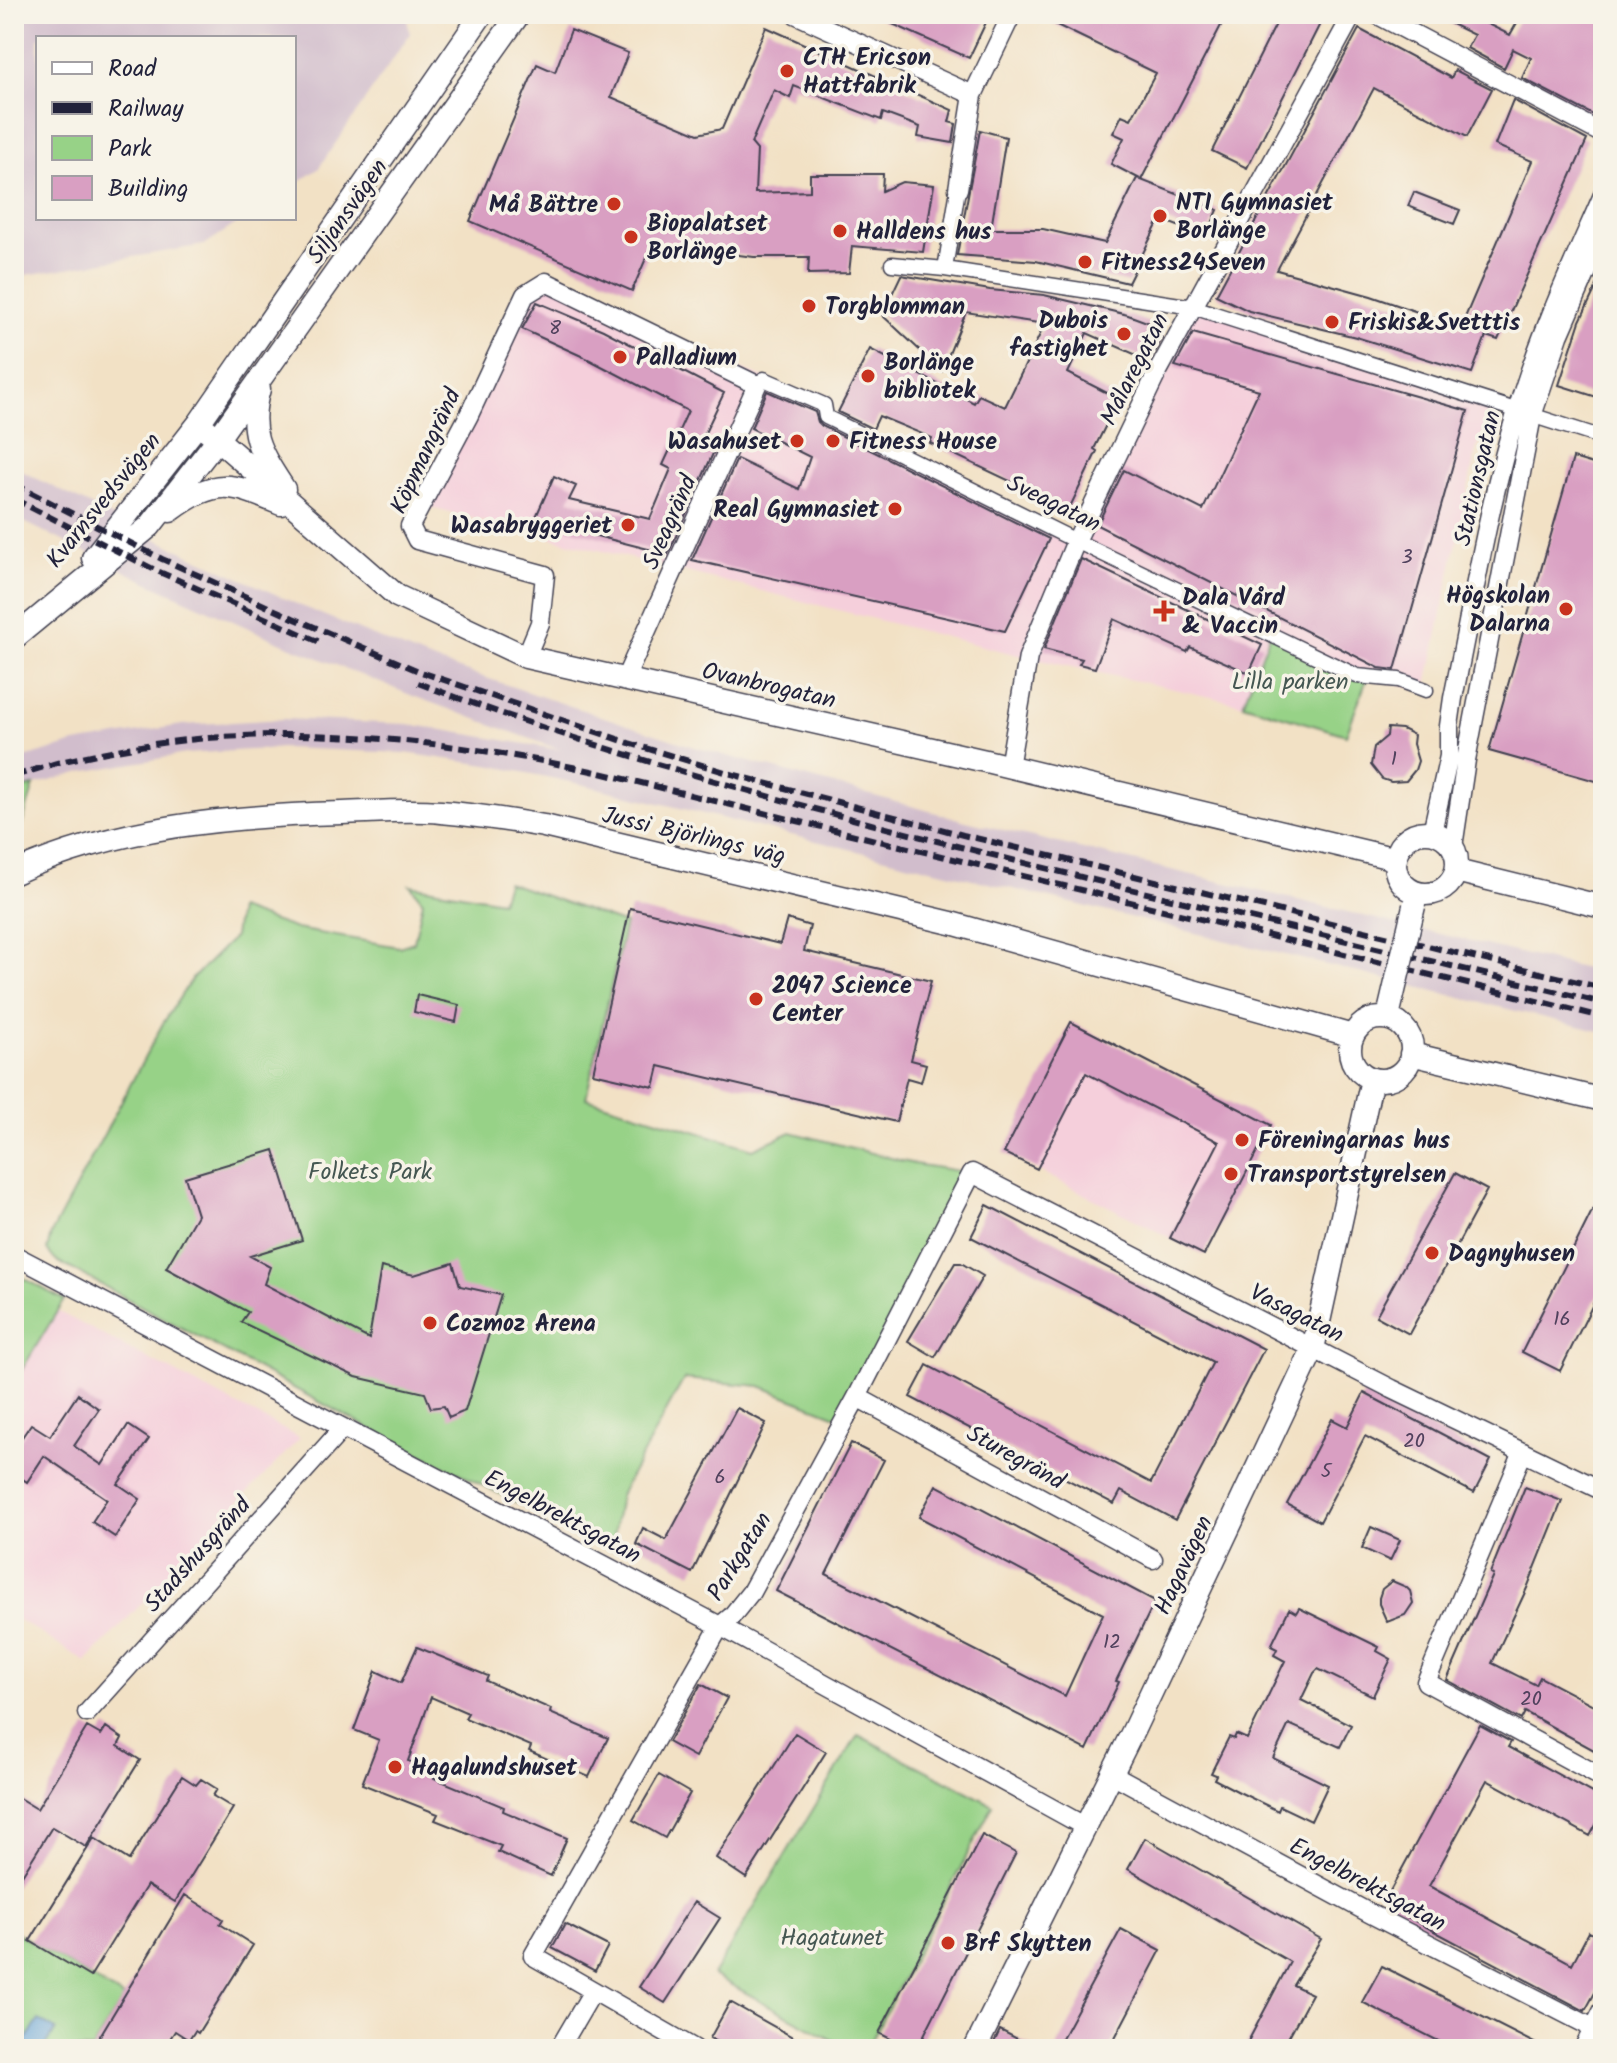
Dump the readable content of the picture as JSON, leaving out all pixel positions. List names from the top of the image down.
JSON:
{
  "streets": {
    "street": [
      "Siljansvägen",
      "Målaregatan",
      "Köpmangränd",
      "Stationsgatan",
      "Kvarnsvedsvägen",
      "Sveagatan",
      "Sveagränd",
      "Ovanbrogatan",
      "Jussi Björlings väg",
      "Vasagatan",
      "Sturegränd",
      "Engelbrektsgatan",
      "Stadshusgränd",
      "Parkgatan",
      "Hagavägen"
    ]
  },
  "crossings": [
    ["Siljansvägen", "Kvarnsvedsvägen"],
    ["Siljansvägen", "Ovanbrogatan"],
    ["Målaregatan", "Sveagatan"],
    ["Målaregatan", "Ovanbrogatan"],
    ["Köpmangränd", "Sveagatan"],
    ["Köpmangränd", "Ovanbrogatan"],
    ["Stationsgatan", "Ovanbrogatan"],
    ["Kvarnsvedsvägen", "Ovanbrogatan"],
    ["Sveagatan", "Sveagränd"],
    ["Sveagränd", "Ovanbrogatan"],
    ["Jussi Björlings väg", "Hagavägen"],
    ["Vasagatan", "Parkgatan"],
    ["Vasagatan", "Hagavägen"],
    ["Sturegränd", "Parkgatan"],
    ["Engelbrektsgatan", "Stadshusgränd"],
    ["Engelbrektsgatan", "Parkgatan"],
    ["Engelbrektsgatan", "Hagavägen"]
  ],
  "parks": ["Lilla parken", "Folkets Park", "Hagatunet"],
  "places": {
    "other": [
      "CTH Ericson Hattfabrik",
      "Må Bättre",
      "NTI Gymnasiet Borlänge",
      "Halldens hus",
      "Biopalatset Borlänge",
      "Fitness24Seven",
      "Torgblomman",
      "Friskis&Svetttis",
      "Dubois fastighet",
      "Palladium",
      "Borlänge bibliotek",
      "Wasahuset",
      "Fitness House",
      "Real Gymnasiet",
      "Wasabryggeriet",
      "Högskolan Dalarna",
      "2047 Science Center",
      "Föreningarnas hus",
      "Transportstyrelsen",
      "Dagnyhusen",
      "Cozmoz Arena",
      "Hagalundshuset",
      "Brf Skytten"
    ],
    "health": ["Dala Vård & Vaccin"]
  },
  "house_numbers": [
    "8",
    "3",
    "1",
    "16",
    "20",
    "5",
    "6",
    "12",
    "20"
  ],
  "legend": [
    "Road",
    "Railway",
    "Park",
    "Building"
  ]
}
